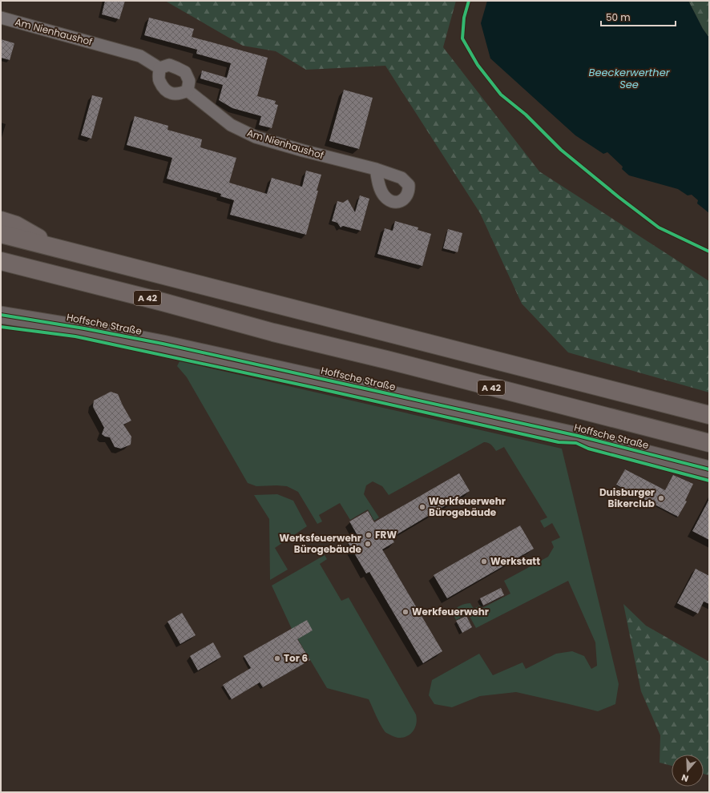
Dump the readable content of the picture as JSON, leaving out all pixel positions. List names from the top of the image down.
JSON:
{
  "streets": {
    "highway": ["A 42"],
    "street": ["Am Nienhaushof", "Hoffsche Straße"]
  },
  "water": ["Beeckerwerther See"],
  "places": [
    "Duisburger Bikerclub",
    "Werkfeuerwehr Bürogebäude",
    "FRW",
    "Werksfeuerwehr Bürogebäude",
    "Werkstatt",
    "Werkfeuerwehr",
    "Tor 6"
  ],
  "scale_bar": "50 m",
  "north": "bottom"
}
